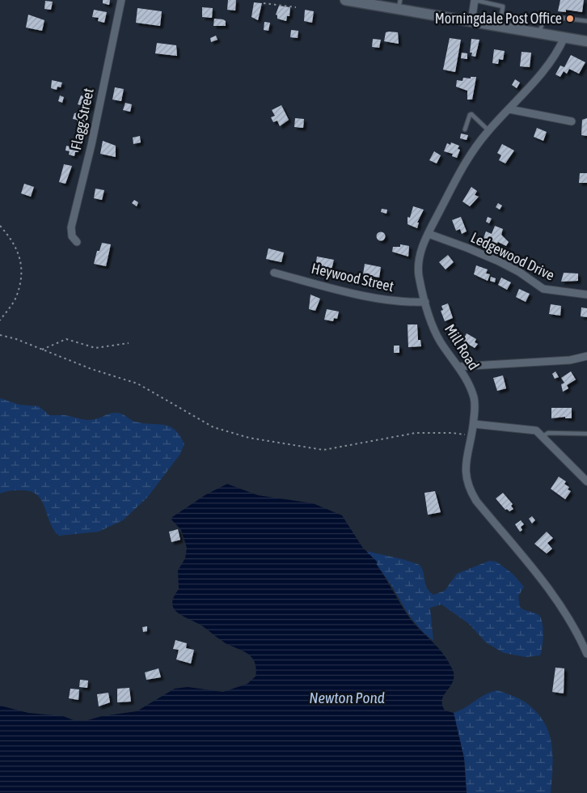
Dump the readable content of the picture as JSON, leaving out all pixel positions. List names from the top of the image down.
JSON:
{
  "streets": {
    "street": [
      "Flagg Street",
      "Ledgewood Drive",
      "Heywood Street",
      "Mill Road"
    ]
  },
  "crossings": [
    ["Ledgewood Drive", "Mill Road"],
    ["Heywood Street", "Mill Road"]
  ],
  "water": ["Newton Pond"],
  "places": ["Morningdale Post Office"]
}
